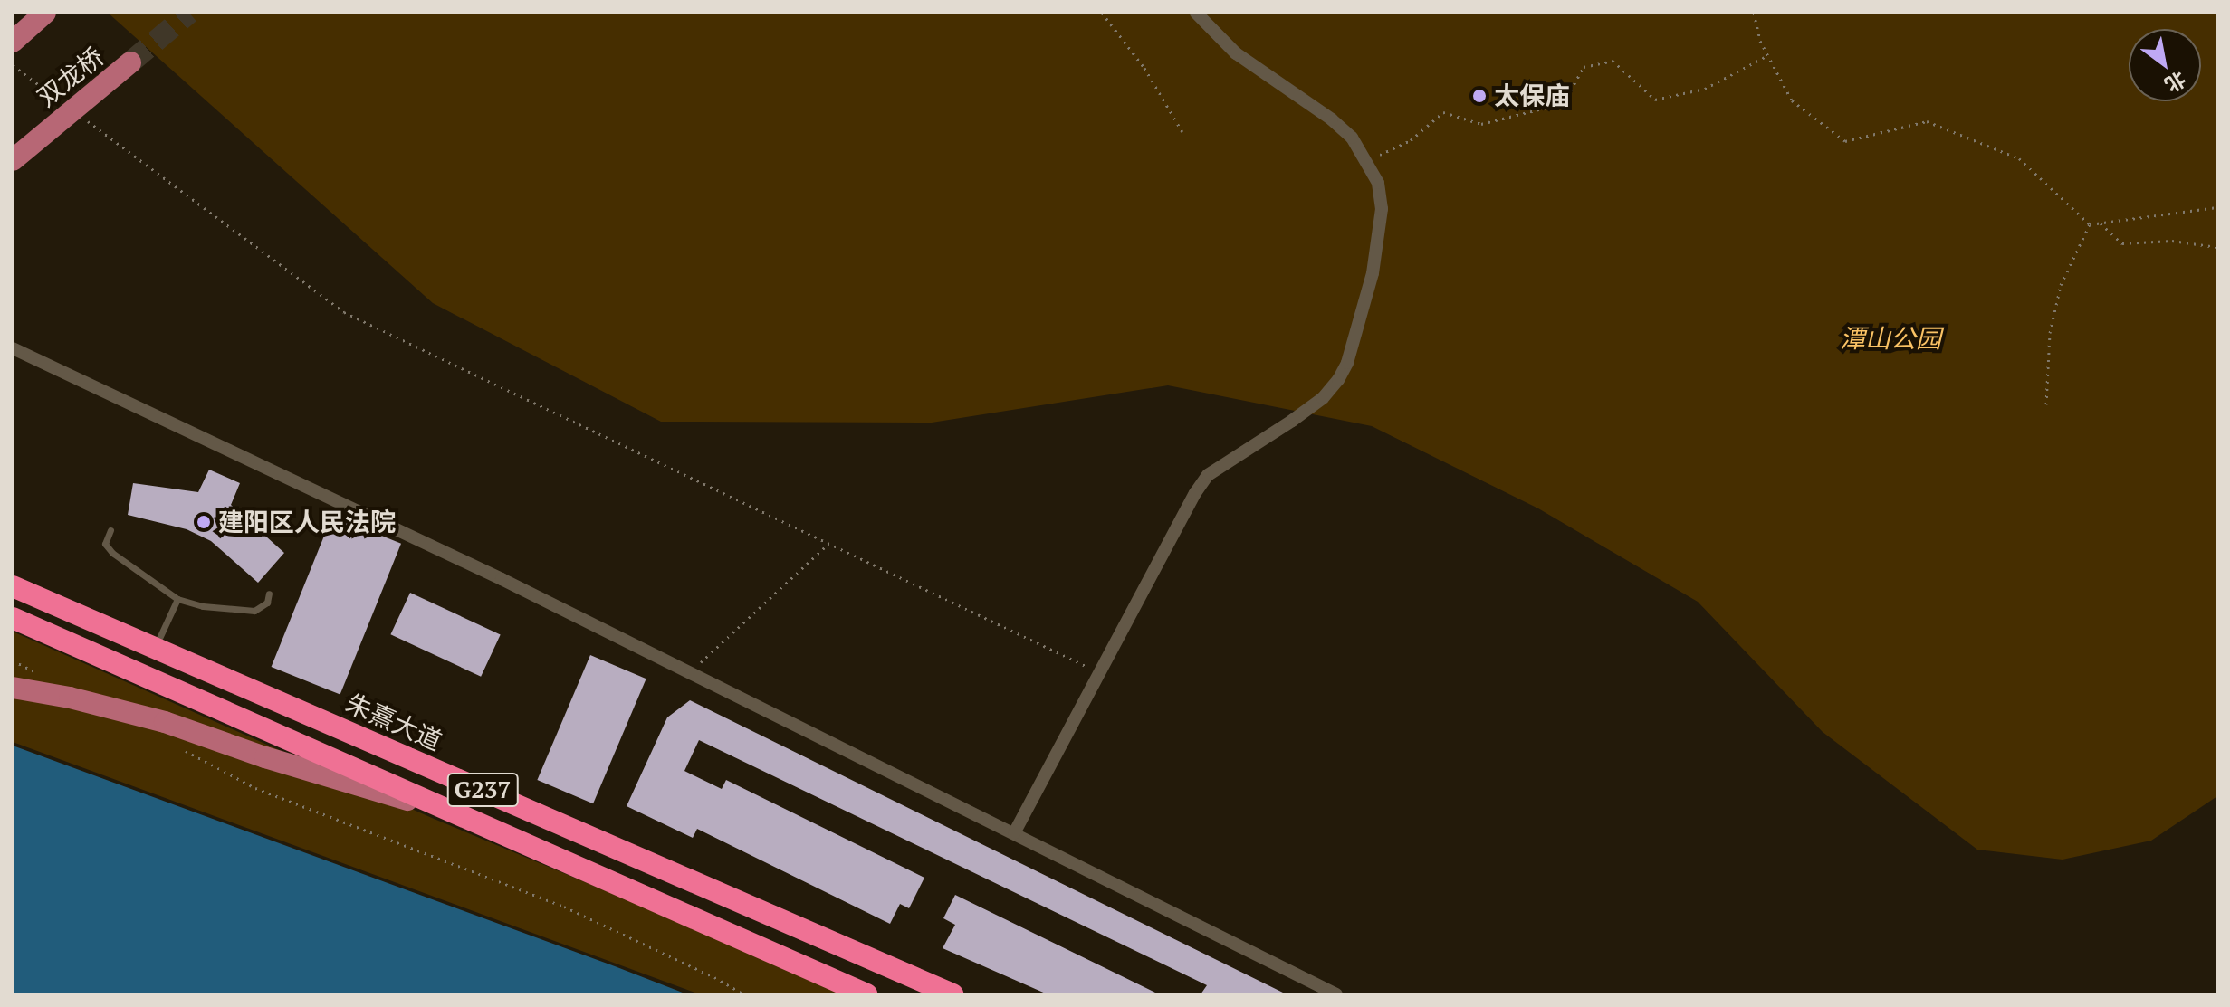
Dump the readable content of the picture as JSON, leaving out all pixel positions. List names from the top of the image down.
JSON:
{
  "streets": {
    "highway": ["朱熹大道", "G237"],
    "main road": ["双龙桥"]
  },
  "parks": ["潭山公园"],
  "places": ["太保庙", "建阳区人民法院"],
  "north": "bottom right"
}
